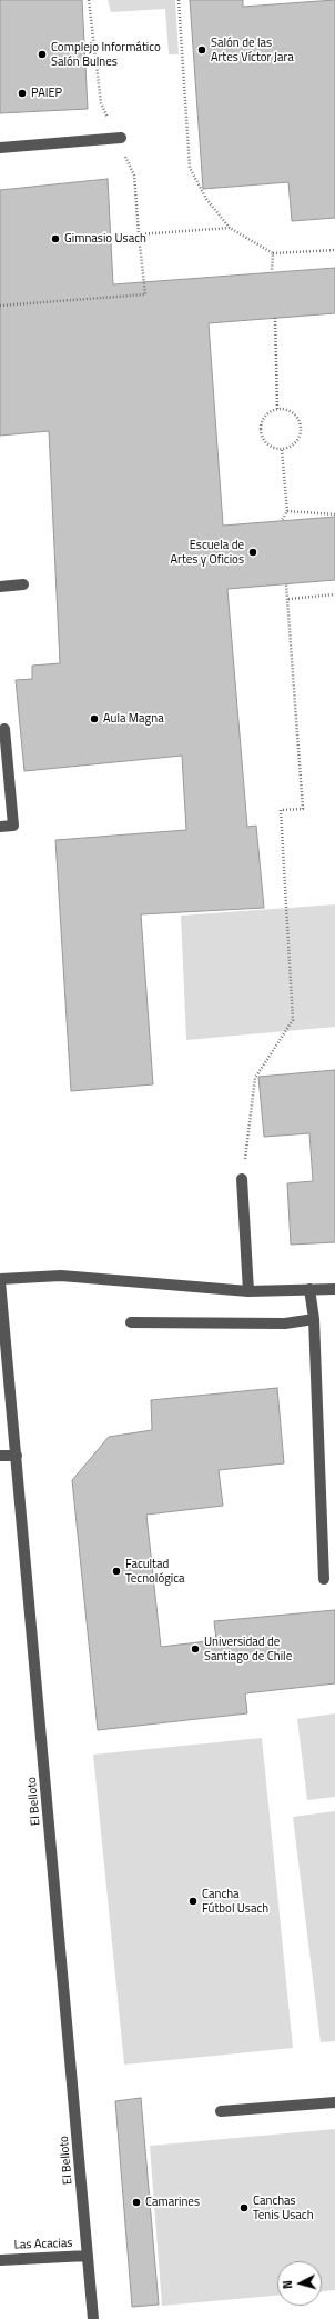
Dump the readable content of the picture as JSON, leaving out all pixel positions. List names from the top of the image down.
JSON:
{
  "streets": {
    "street": ["El Belloto", "Las Acacias"]
  },
  "crossings": [
    ["El Belloto", "Las Acacias"]
  ],
  "places": [
    "Salón de las Artes Víctor Jara",
    "Complejo Informático Salón Bulnes",
    "PAIEP",
    "Gimnasio Usach",
    "Escuela de Artes y Oficios",
    "Aula Magna",
    "Facultad Tecnológica",
    "Universidad de Santiago de Chile",
    "Cancha Fútbol Usach",
    "Camarines",
    "Canchas Tenis Usach"
  ],
  "north": "left"
}
